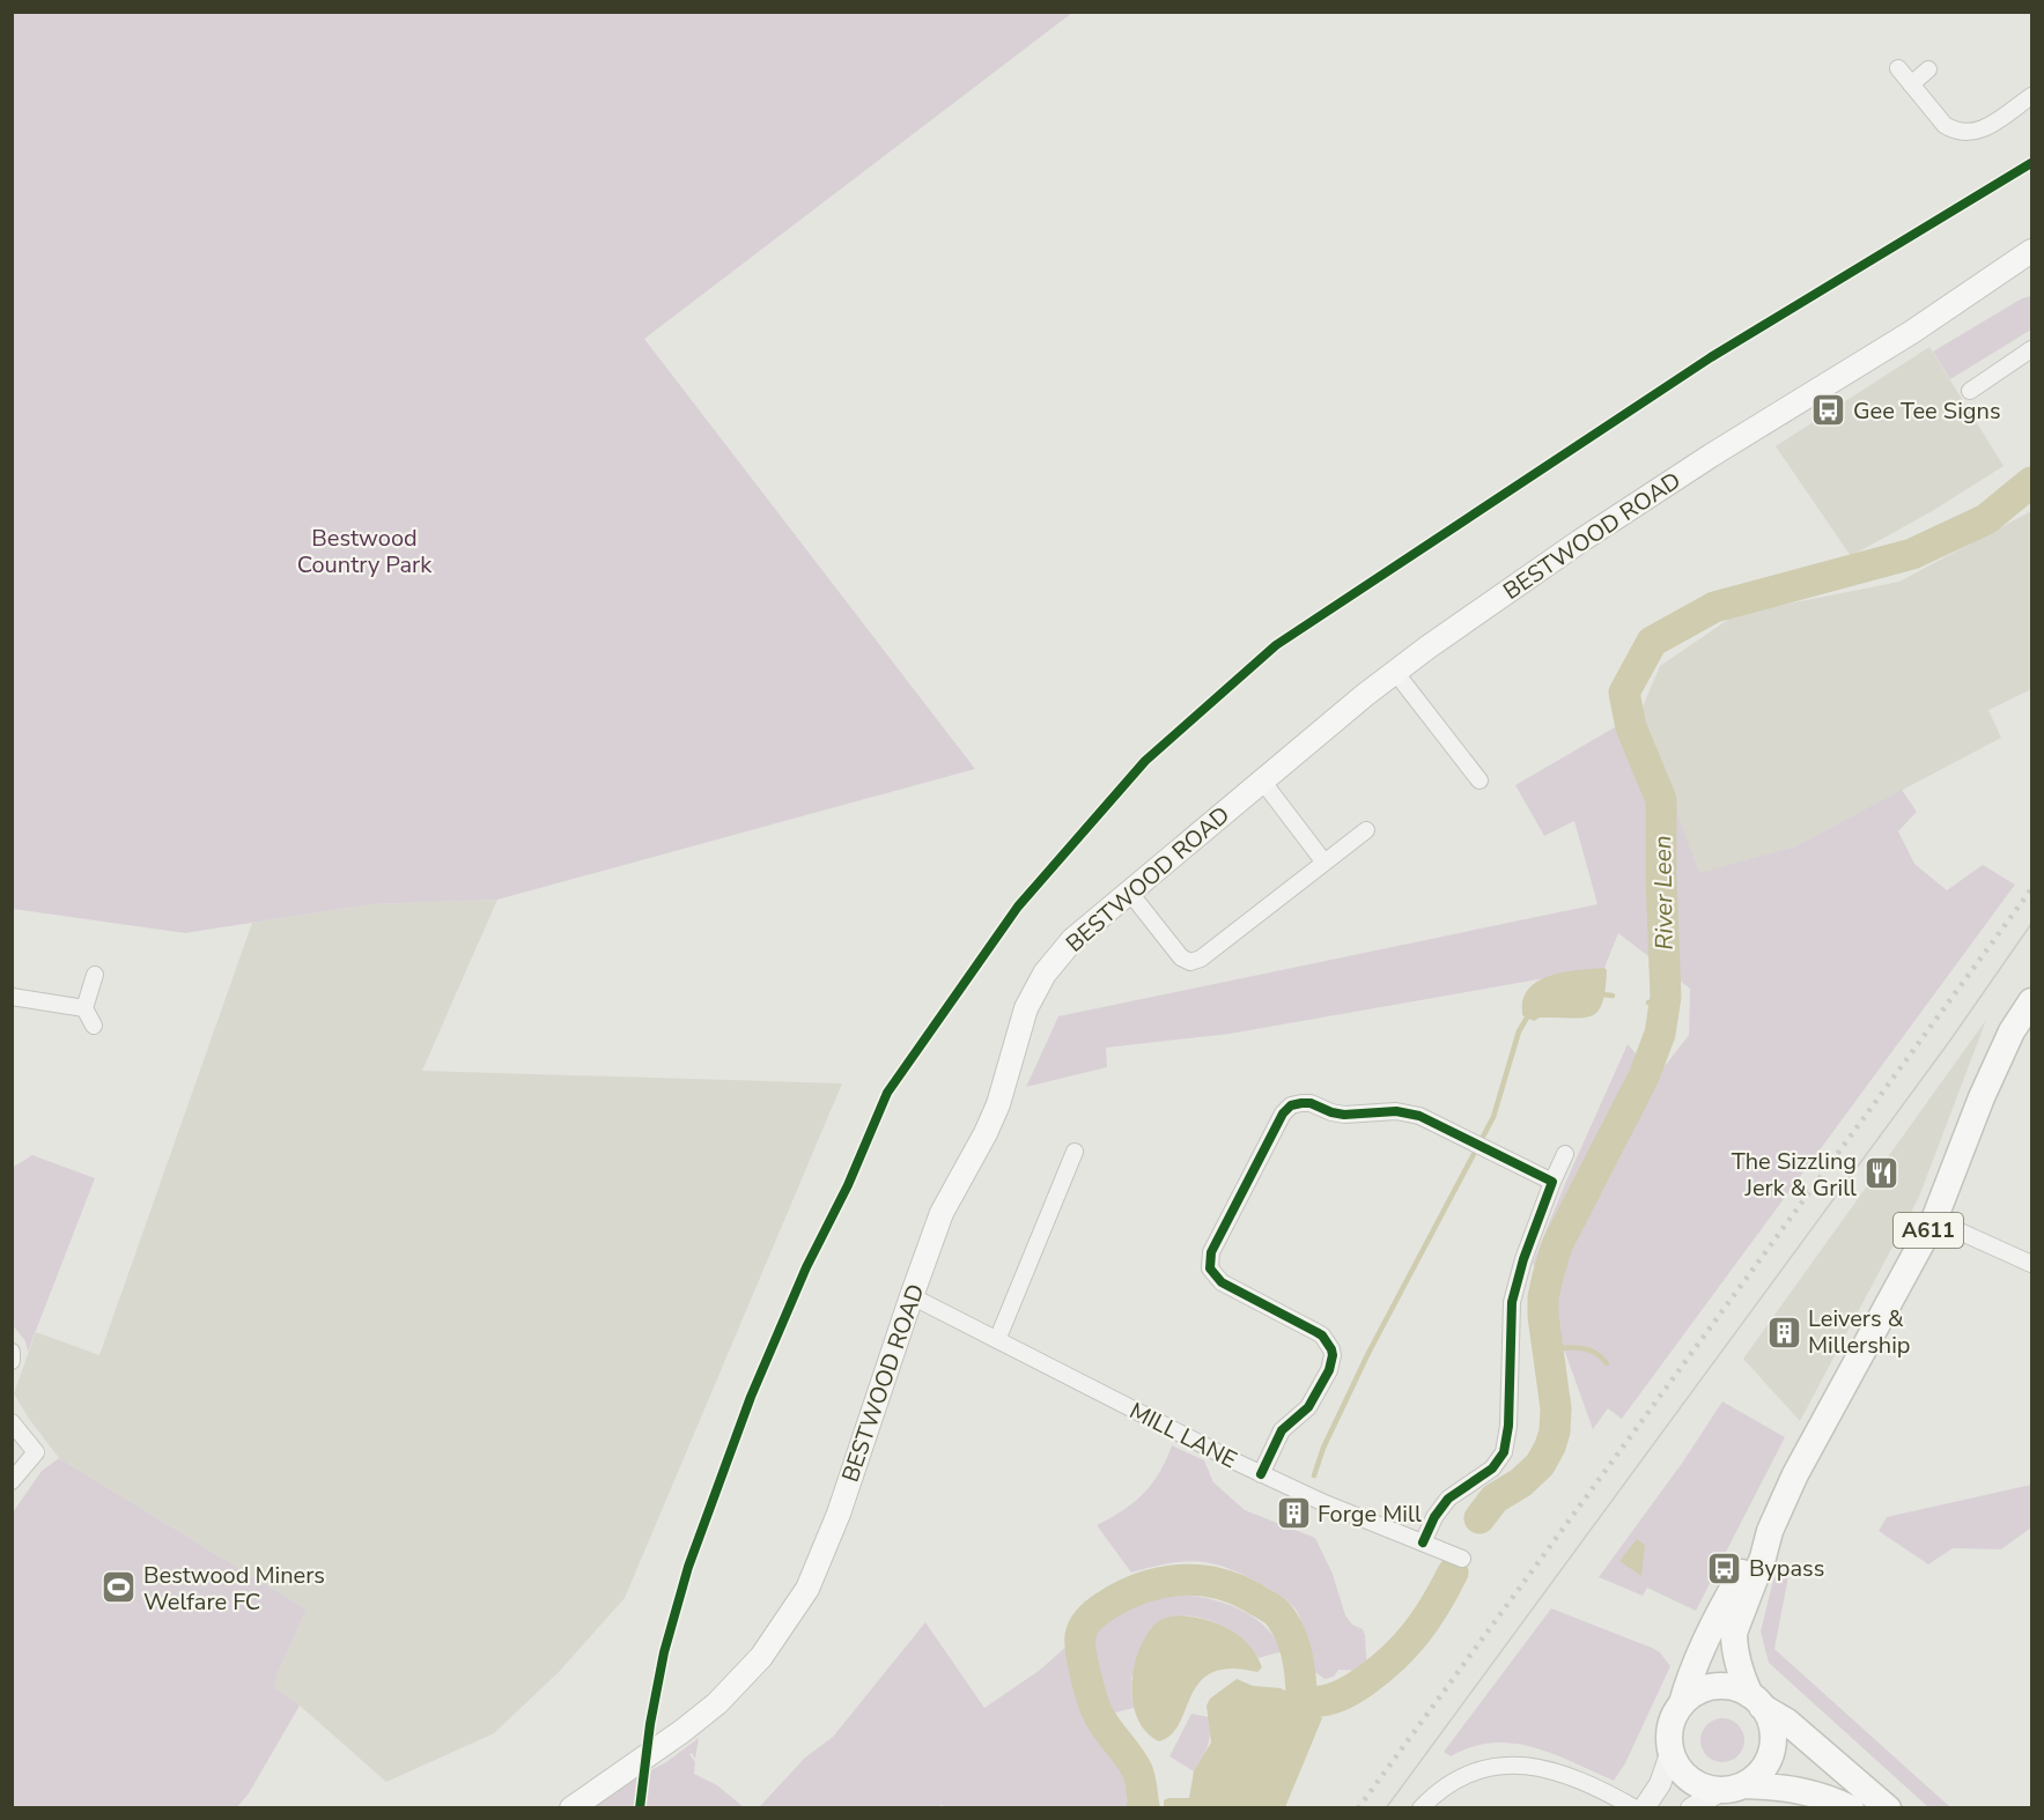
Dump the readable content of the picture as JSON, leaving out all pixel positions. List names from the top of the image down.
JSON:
{
  "streets": {
    "main road": ["BESTWOOD ROAD", "A611"],
    "street": ["MILL LANE"]
  },
  "crossings": [
    ["BESTWOOD ROAD", "MILL LANE"]
  ],
  "water": ["River Leen"],
  "parks": ["Bestwood Country Park"],
  "places": {
    "bus stop": ["Gee Tee Signs", "Bypass"],
    "restaurant": ["The Sizzling Jerk & Grill"],
    "building": ["Leivers & Millership", "Forge Mill"],
    "sports": ["Bestwood Miners Welfare FC"]
  }
}
